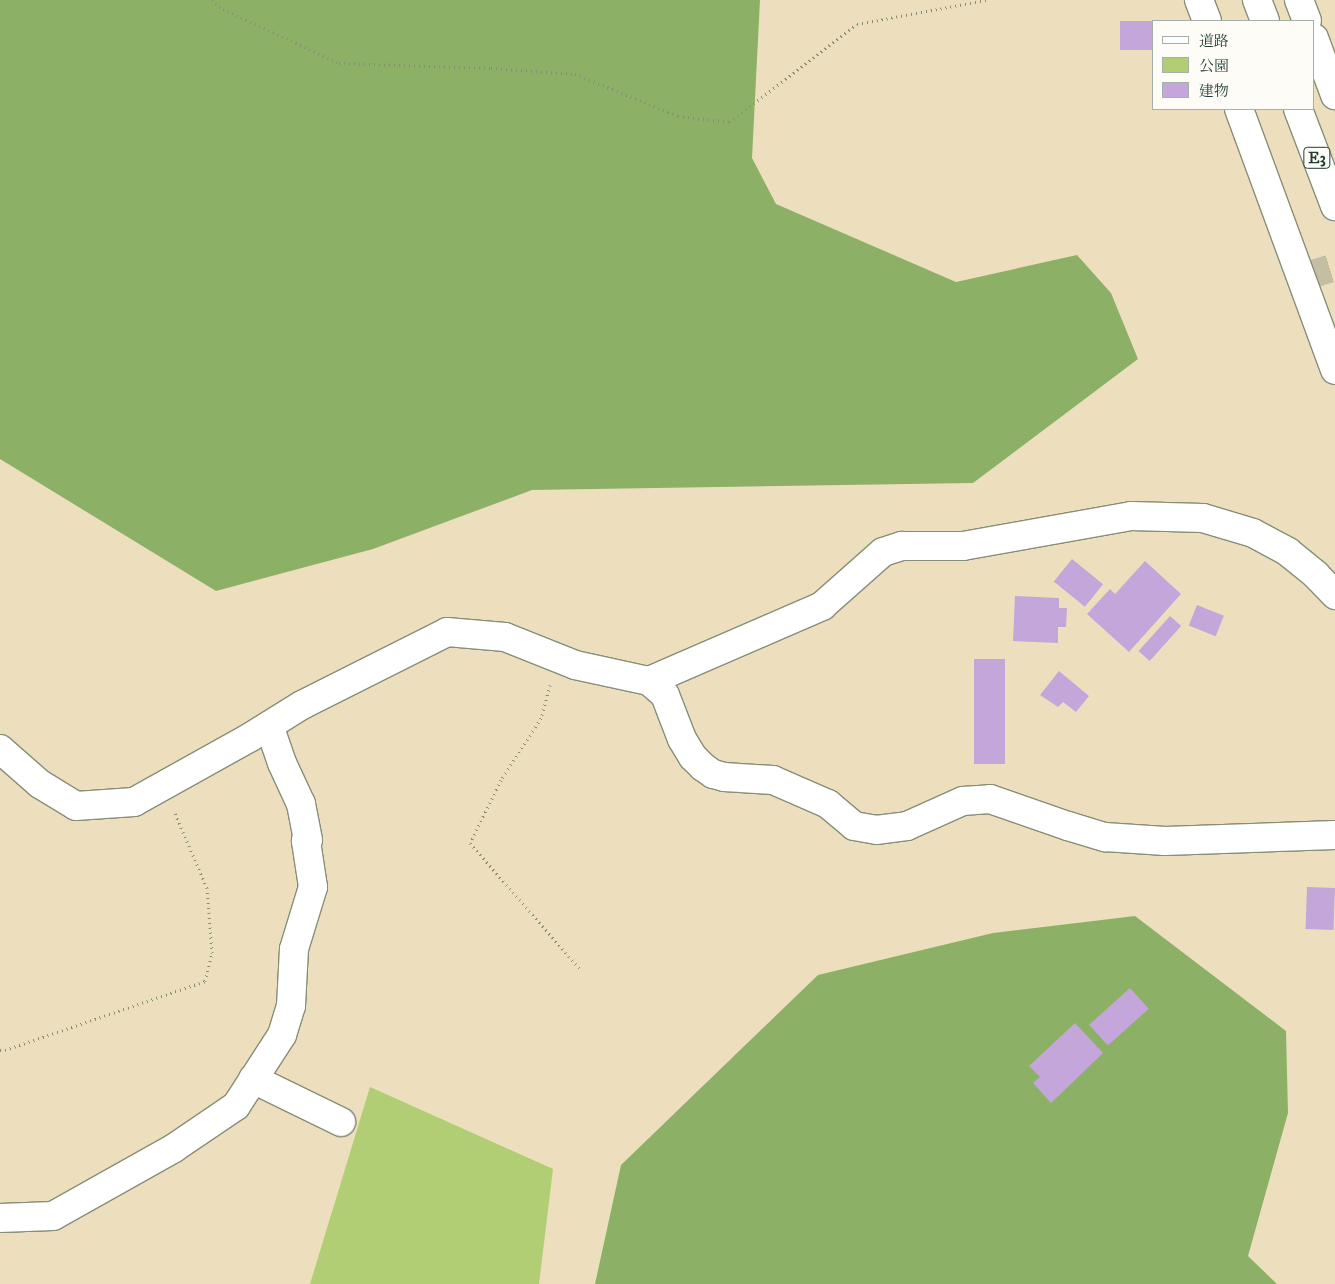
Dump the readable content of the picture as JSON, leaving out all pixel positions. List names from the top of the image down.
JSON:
{
  "streets": {
    "main road": ["E3"]
  },
  "legend": ["道路", "公園", "建物"]
}
